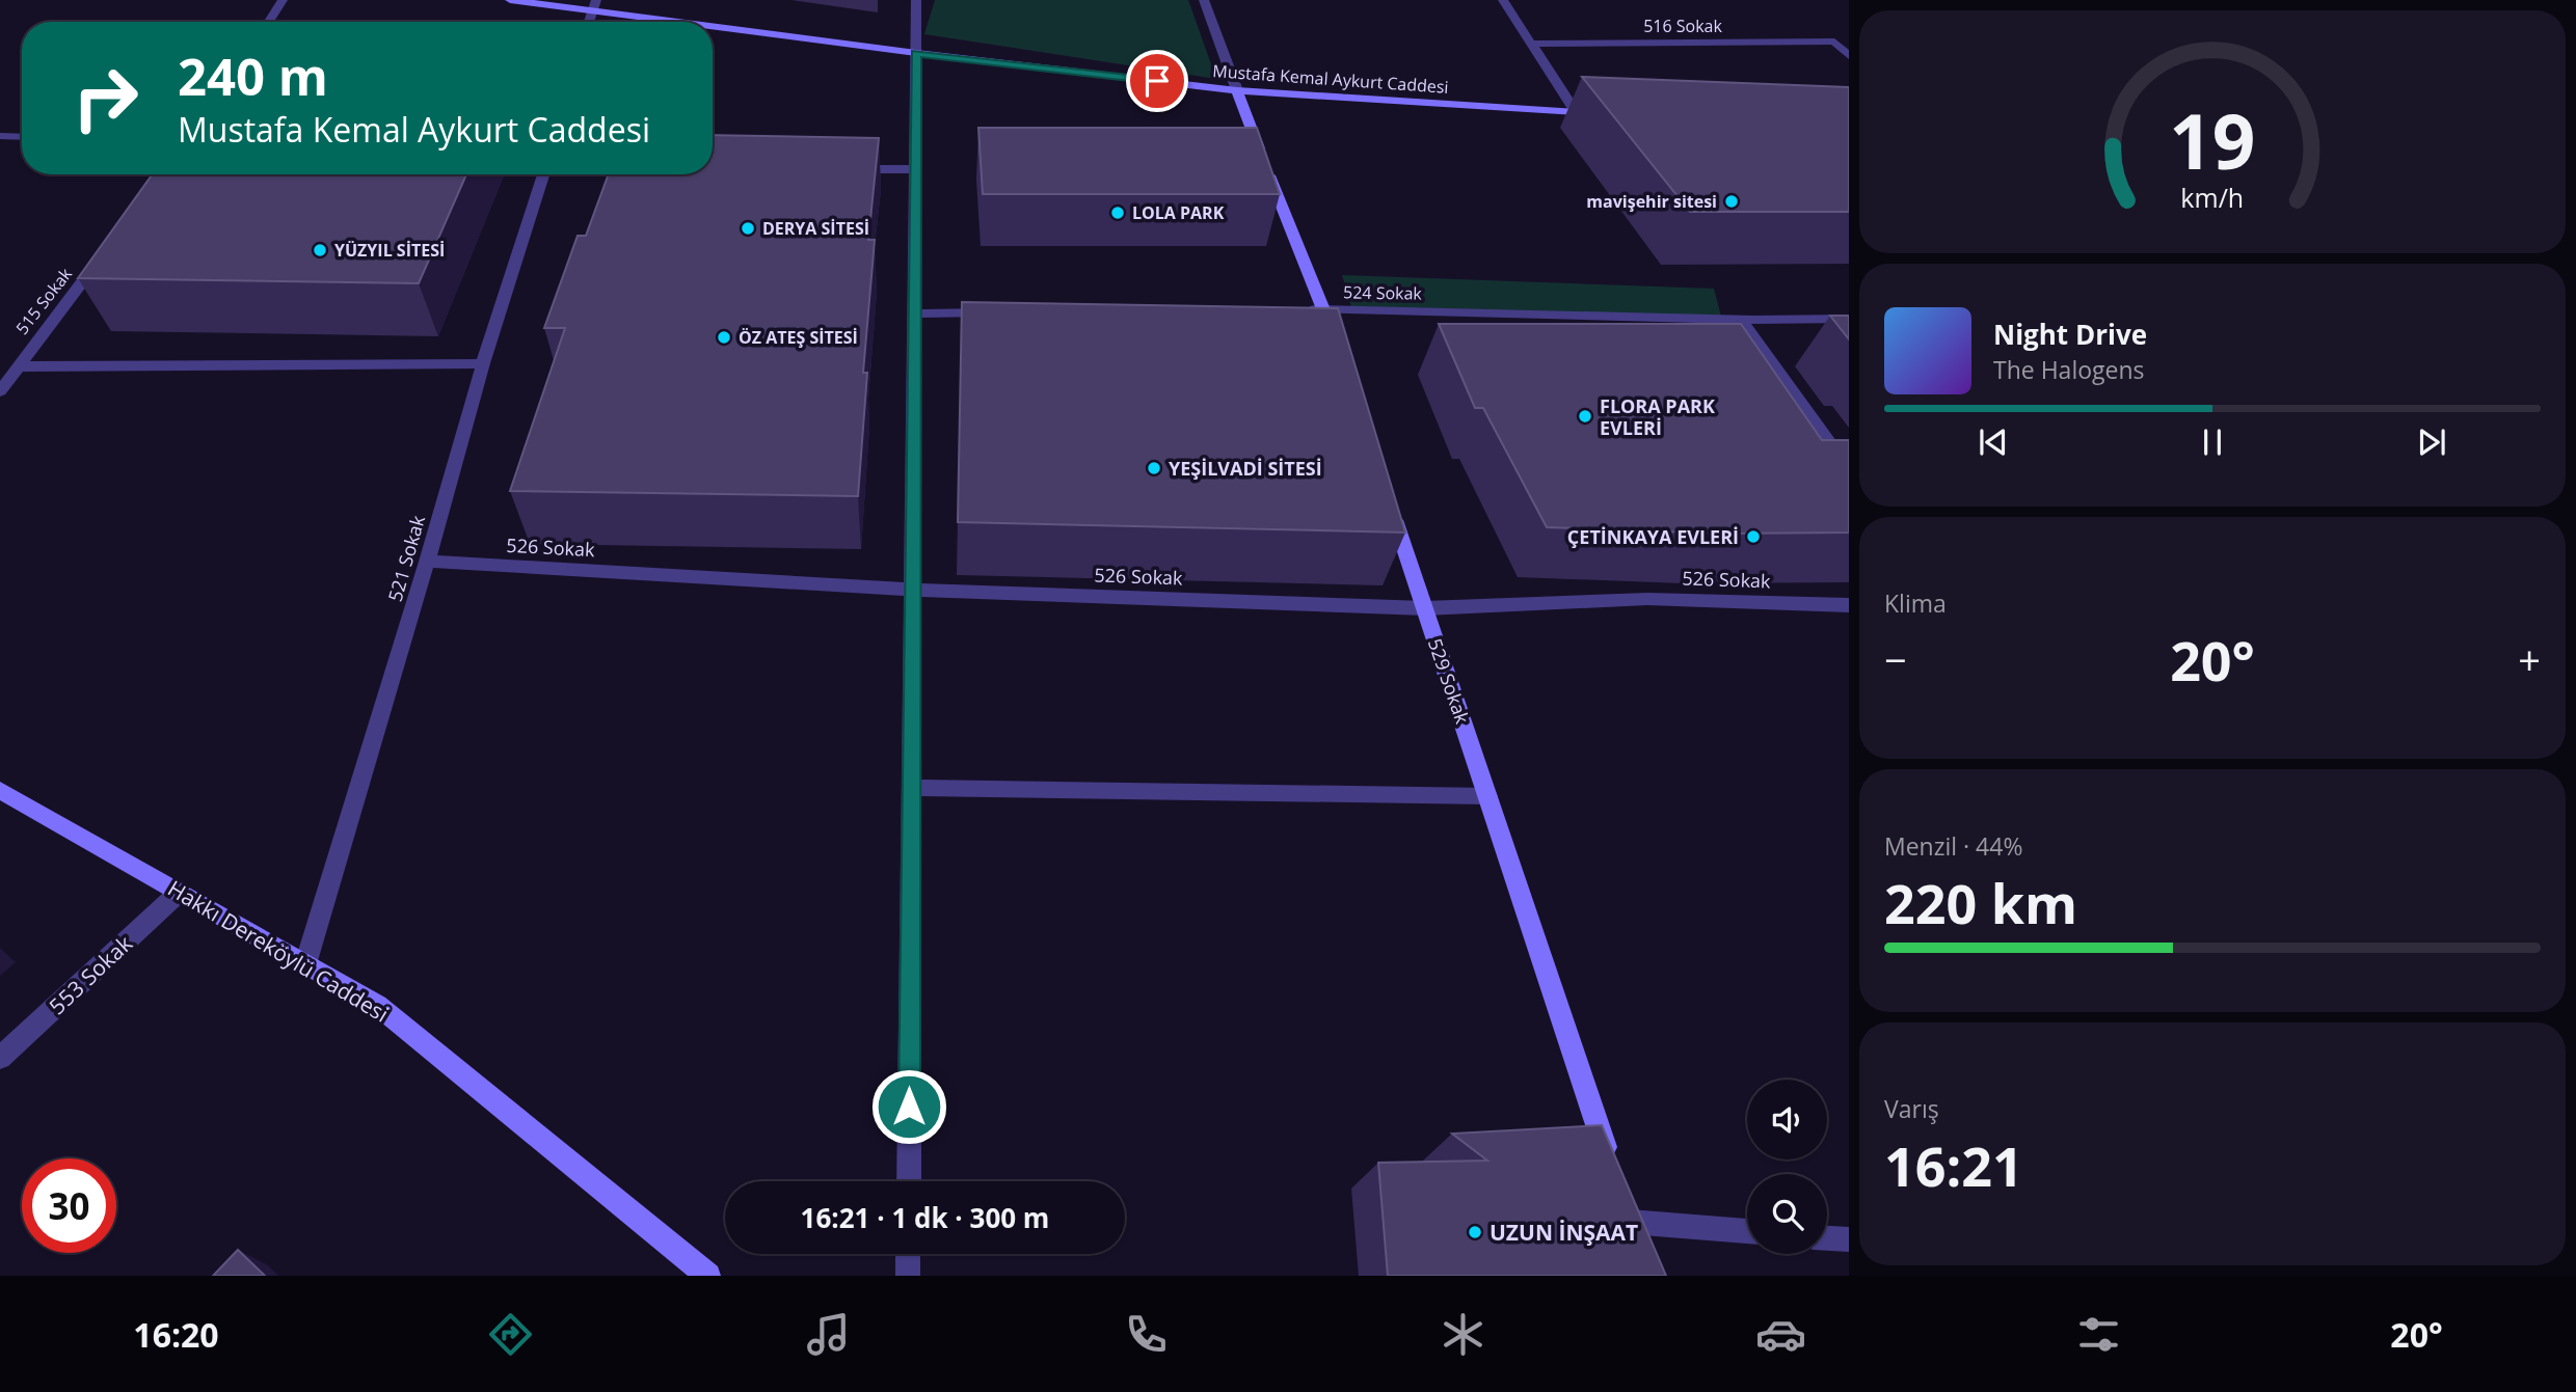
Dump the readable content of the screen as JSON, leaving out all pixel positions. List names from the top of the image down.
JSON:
{
  "streets": {
    "street": [
      "516 Sokak",
      "Mustafa Kemal Aykurt Caddesi",
      "524 Sokak",
      "515 Sokak",
      "526 Sokak",
      "521 Sokak",
      "529 Sokak",
      "Hakkı Dereköylü Caddesi",
      "553 Sokak"
    ]
  },
  "crossings": [
    ["526 Sokak", "521 Sokak"],
    ["526 Sokak", "529 Sokak"],
    ["521 Sokak", "Hakkı Dereköylü Caddesi"],
    ["Hakkı Dereköylü Caddesi", "553 Sokak"]
  ],
  "places": [
    "mavişehir sitesi",
    "LOLA PARK",
    "DERYA SİTESİ",
    "YÜZYIL SİTESİ",
    "ÖZ ATEŞ SİTESİ",
    "FLORA PARK EVLERİ",
    "YEŞİLVADİ SİTESİ",
    "ÇETİNKAYA EVLERİ",
    "UZUN İNŞAAT"
  ],
  "page": {
    "turn": ["240 m", "Mustafa Kemal Aykurt Caddesi"],
    "song": ["Night Drive", "The Halogens"],
    "tile": [
      "Klima",
      ["Menzil · 44%", "220 km"],
      ["Varış", "16:21"]
    ],
    "heat": ["−", "20°", "+"],
    "limit": "30",
    "trip": "16:21 · 1 dk · 300 m",
    "tabs": ["16:20", "20°"],
    "gauge": ["19", "km/h"]
  }
}
